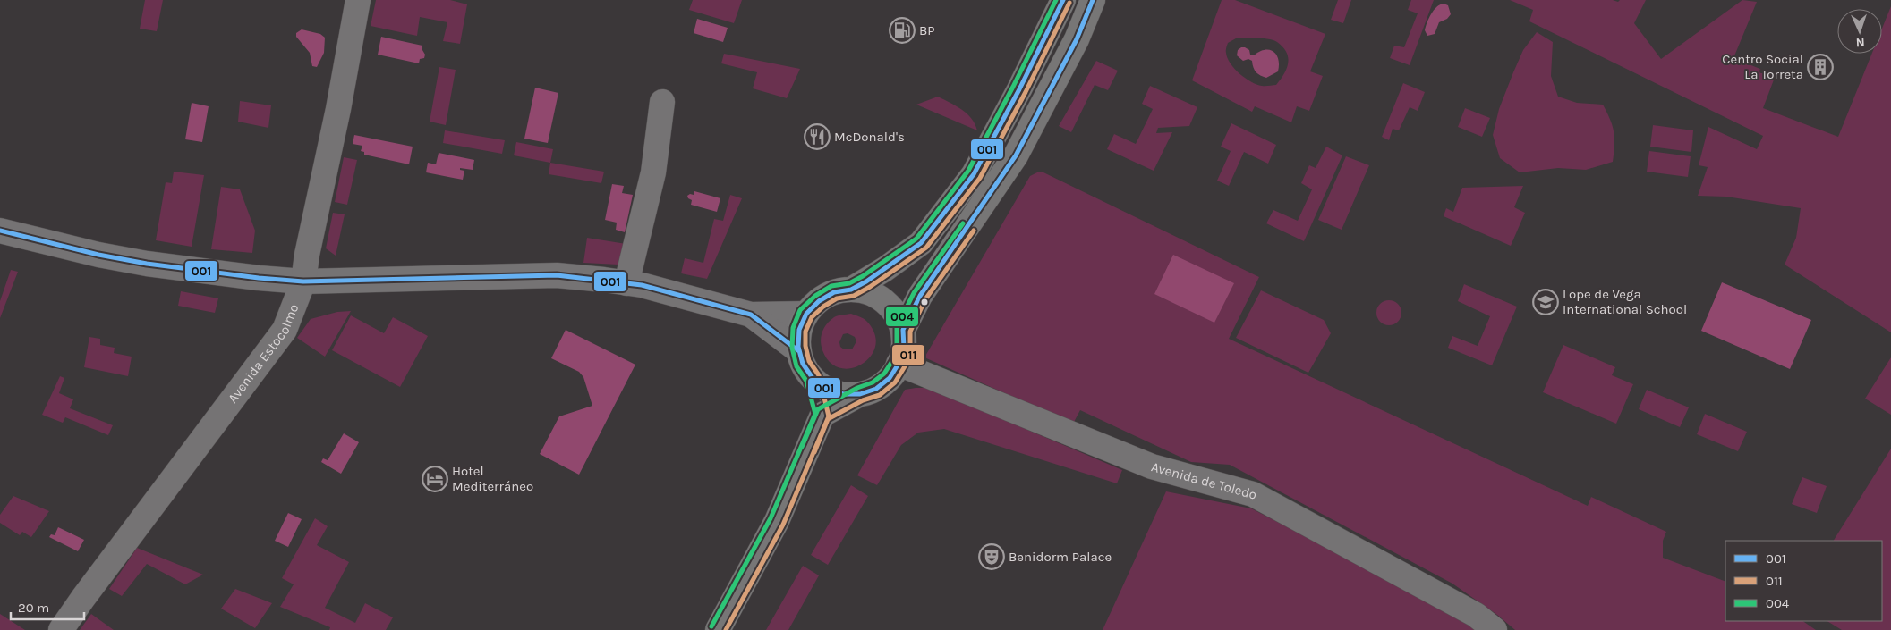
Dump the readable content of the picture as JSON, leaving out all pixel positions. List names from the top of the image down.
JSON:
{
  "streets": {
    "street": ["Avenida Estocolmo", "Avenida de Toledo"]
  },
  "places": {
    "fuel station": ["BP"],
    "building": ["Centro Social La Torreta"],
    "restaurant": ["McDonald's"],
    "school or university": ["Lope de Vega International School"],
    "hotel": ["Hotel Mediterráneo"],
    "theatre": ["Benidorm Palace"]
  },
  "lines": ["transit line 001", "transit line 004", "transit line 011"],
  "legend": ["001", "011", "004"],
  "scale_bar": "20 m",
  "north": "bottom"
}
